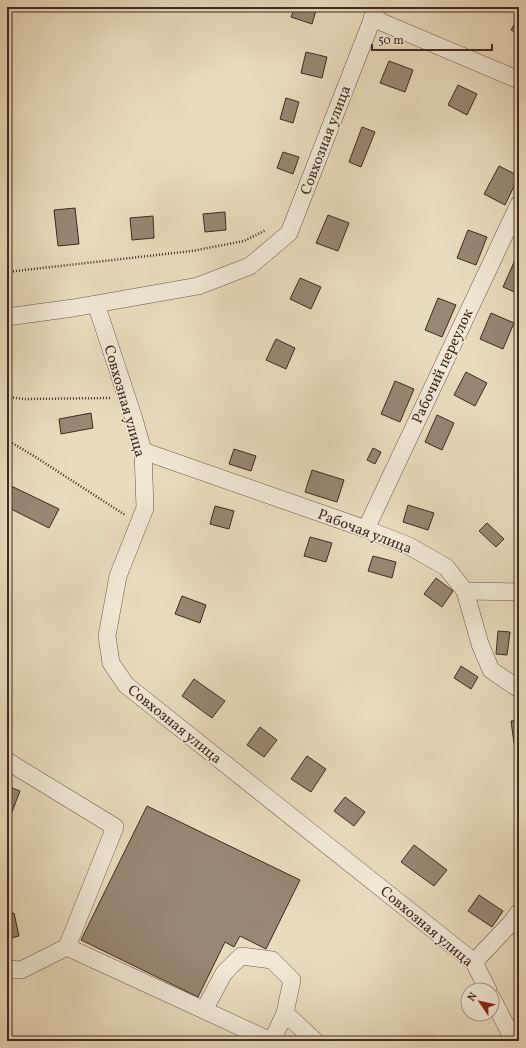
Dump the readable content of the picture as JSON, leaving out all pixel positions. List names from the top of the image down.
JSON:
{
  "streets": {
    "street": ["Совхозная улица", "Рабочий переулок", "Рабочая улица"]
  },
  "crossings": [
    ["Совхозная улица", "Рабочая улица"],
    ["Рабочий переулок", "Рабочая улица"]
  ],
  "scale_bar": "50 m",
  "north": "top left"
}
